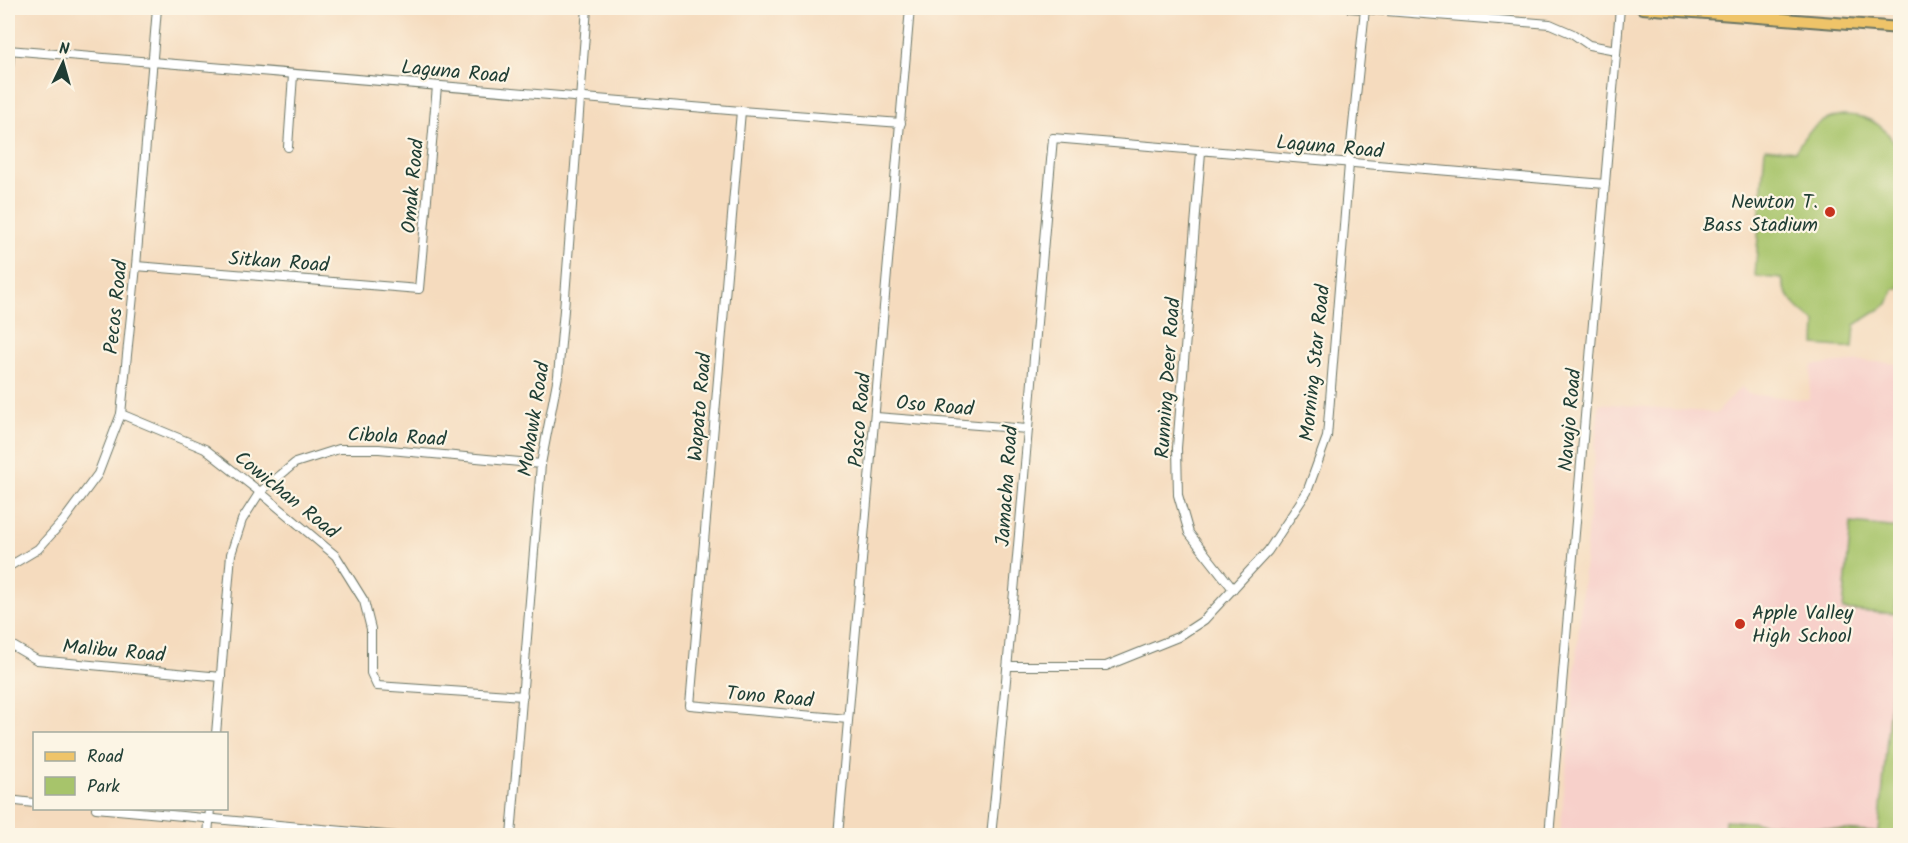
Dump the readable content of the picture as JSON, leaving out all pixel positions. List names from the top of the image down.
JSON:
{
  "streets": {
    "street": [
      "Laguna Road",
      "Omak Road",
      "Sitkan Road",
      "Pecos Road",
      "Morning Star Road",
      "Running Deer Road",
      "Oso Road",
      "Wapato Road",
      "Mohawk Road",
      "Pasco Road",
      "Navajo Road",
      "Cibola Road",
      "Jamacha Road",
      "Cowichan Road",
      "Malibu Road",
      "Tono Road"
    ]
  },
  "crossings": [
    ["Laguna Road", "Omak Road"],
    ["Laguna Road", "Pecos Road"],
    ["Laguna Road", "Morning Star Road"],
    ["Laguna Road", "Running Deer Road"],
    ["Laguna Road", "Wapato Road"],
    ["Laguna Road", "Mohawk Road"],
    ["Laguna Road", "Pasco Road"],
    ["Laguna Road", "Navajo Road"],
    ["Laguna Road", "Jamacha Road"],
    ["Omak Road", "Sitkan Road"],
    ["Sitkan Road", "Pecos Road"],
    ["Pecos Road", "Cowichan Road"],
    ["Morning Star Road", "Running Deer Road"],
    ["Morning Star Road", "Jamacha Road"],
    ["Oso Road", "Pasco Road"],
    ["Oso Road", "Jamacha Road"],
    ["Wapato Road", "Tono Road"],
    ["Mohawk Road", "Cibola Road"],
    ["Mohawk Road", "Cowichan Road"],
    ["Pasco Road", "Tono Road"],
    ["Cibola Road", "Cowichan Road"],
    ["Cibola Road", "Malibu Road"]
  ],
  "places": ["Newton T. Bass Stadium", "Apple Valley High School"],
  "legend": ["Road", "Park"],
  "north": "top"
}
